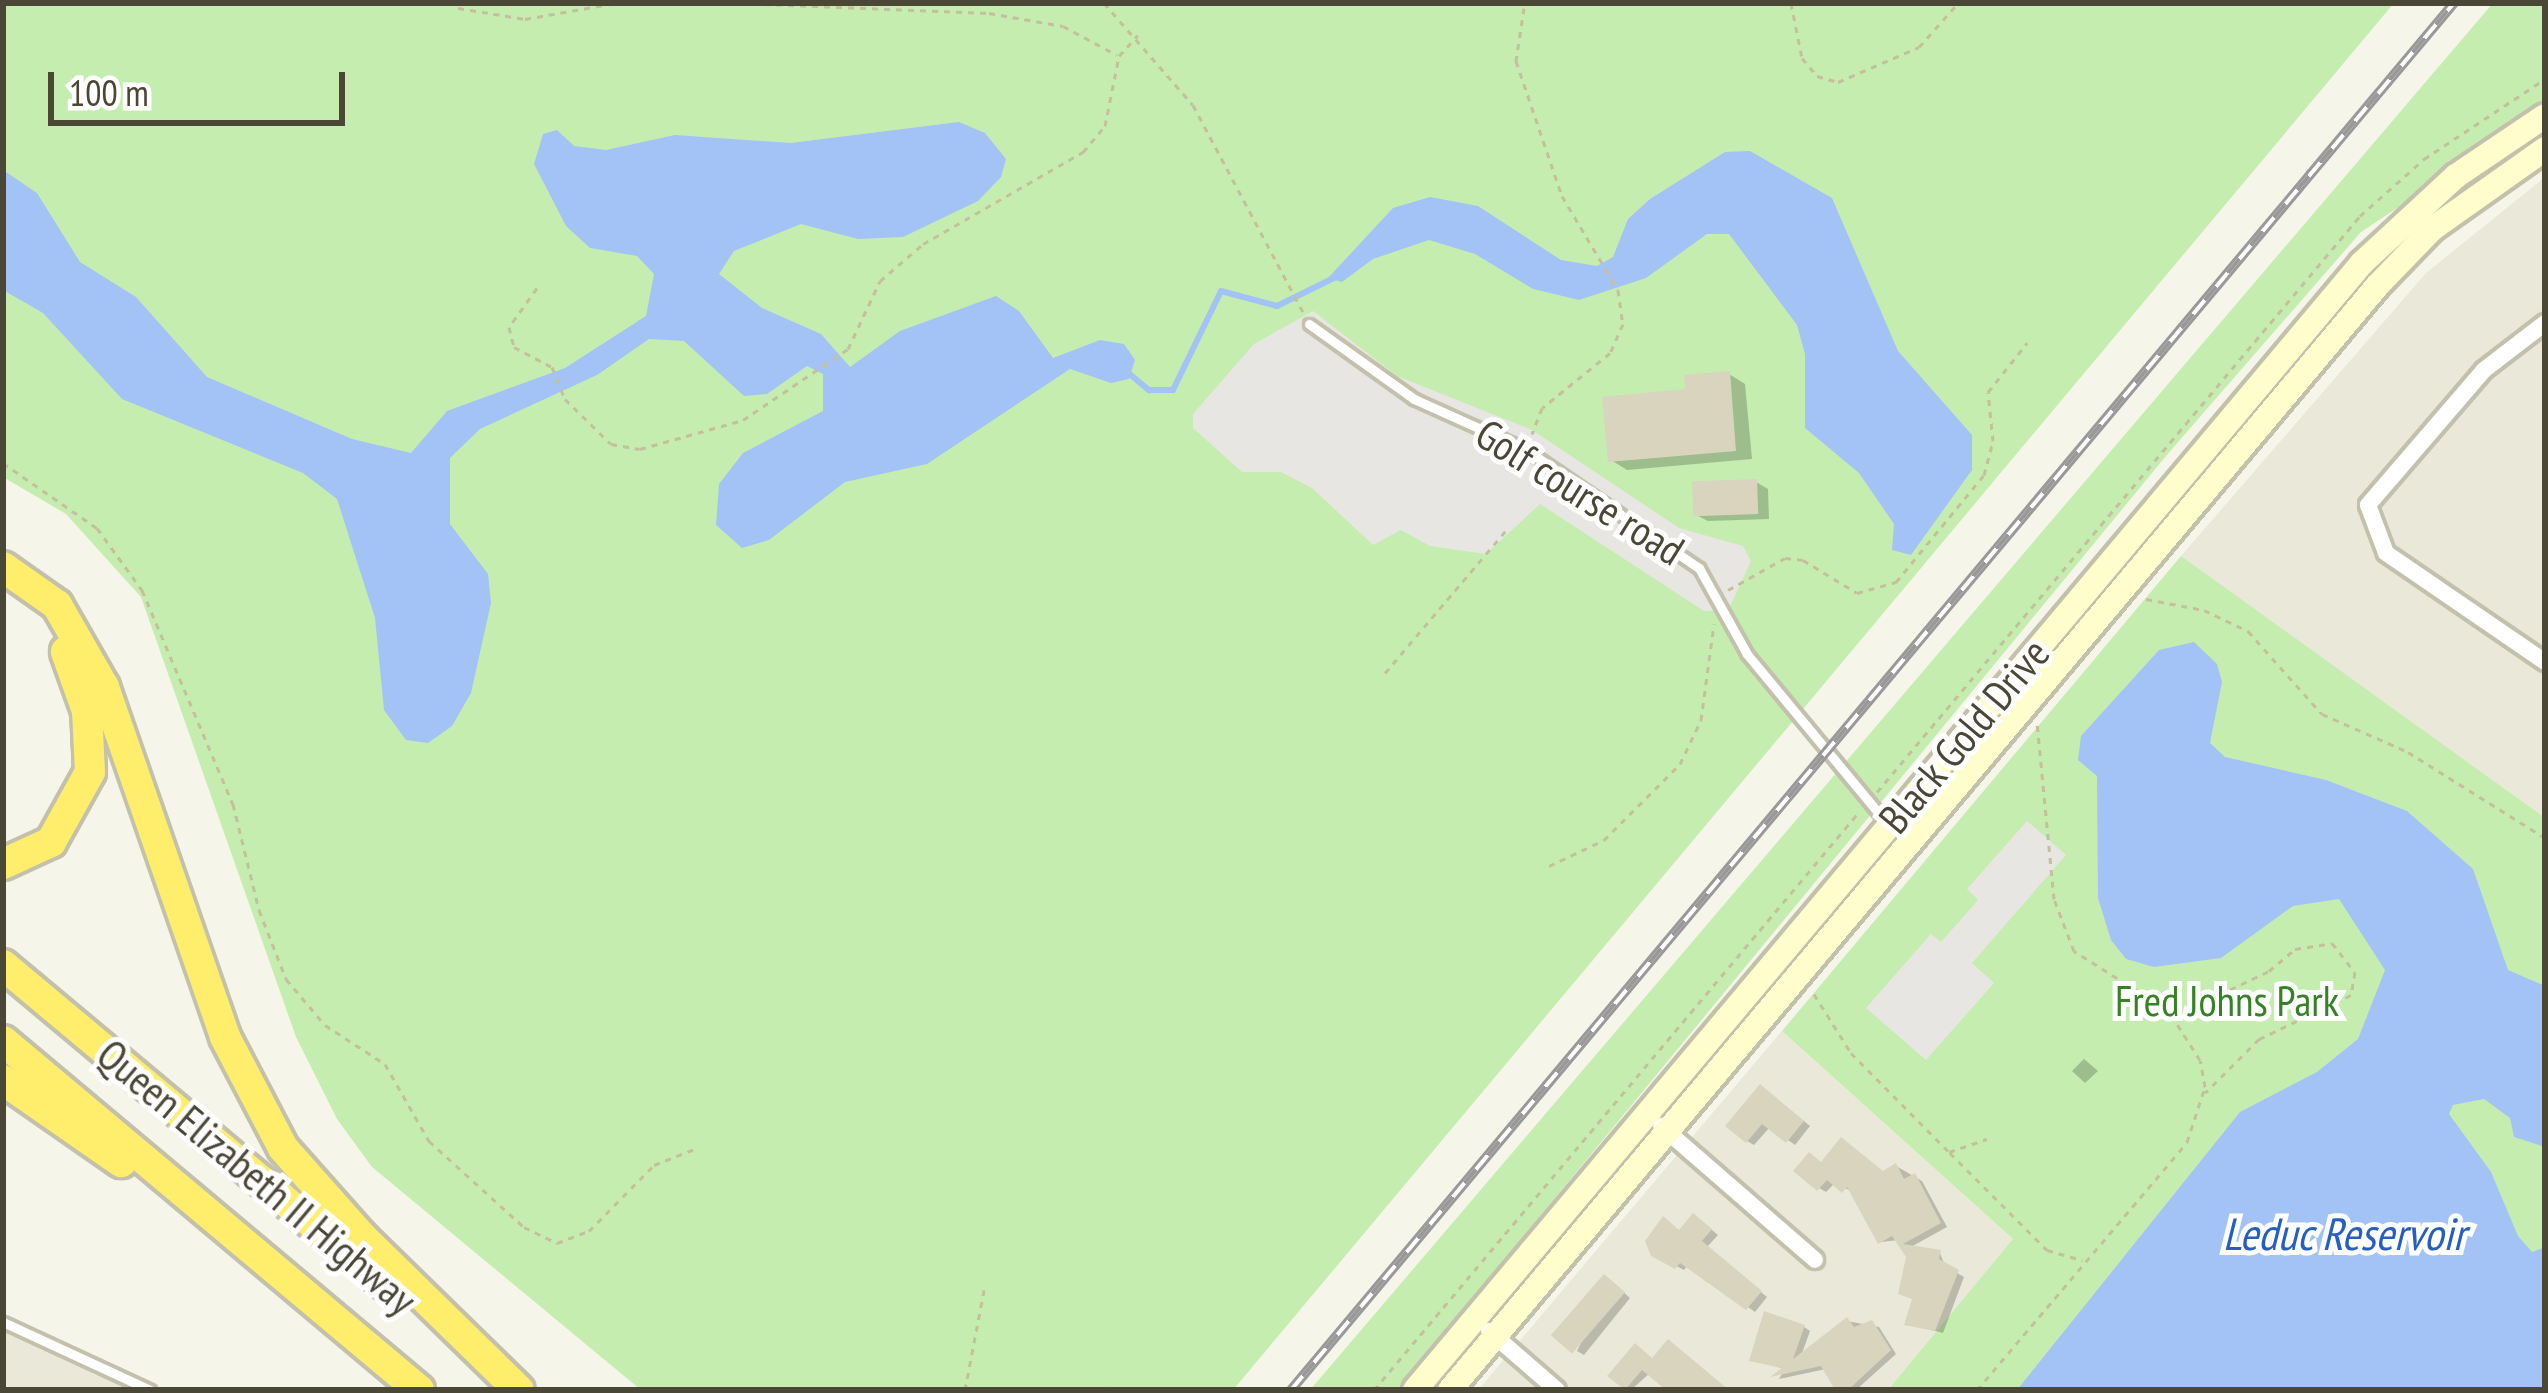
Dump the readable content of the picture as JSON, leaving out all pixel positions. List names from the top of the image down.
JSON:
{
  "streets": {
    "highway": ["Queen Elizabeth II Highway"],
    "main road": ["Black Gold Drive"],
    "lane": ["Golf course road"]
  },
  "crossings": [
    ["Golf course road", "Black Gold Drive"]
  ],
  "water": ["Leduc Reservoir"],
  "parks": ["Fred Johns Park"],
  "scale_bar": "100 m"
}
